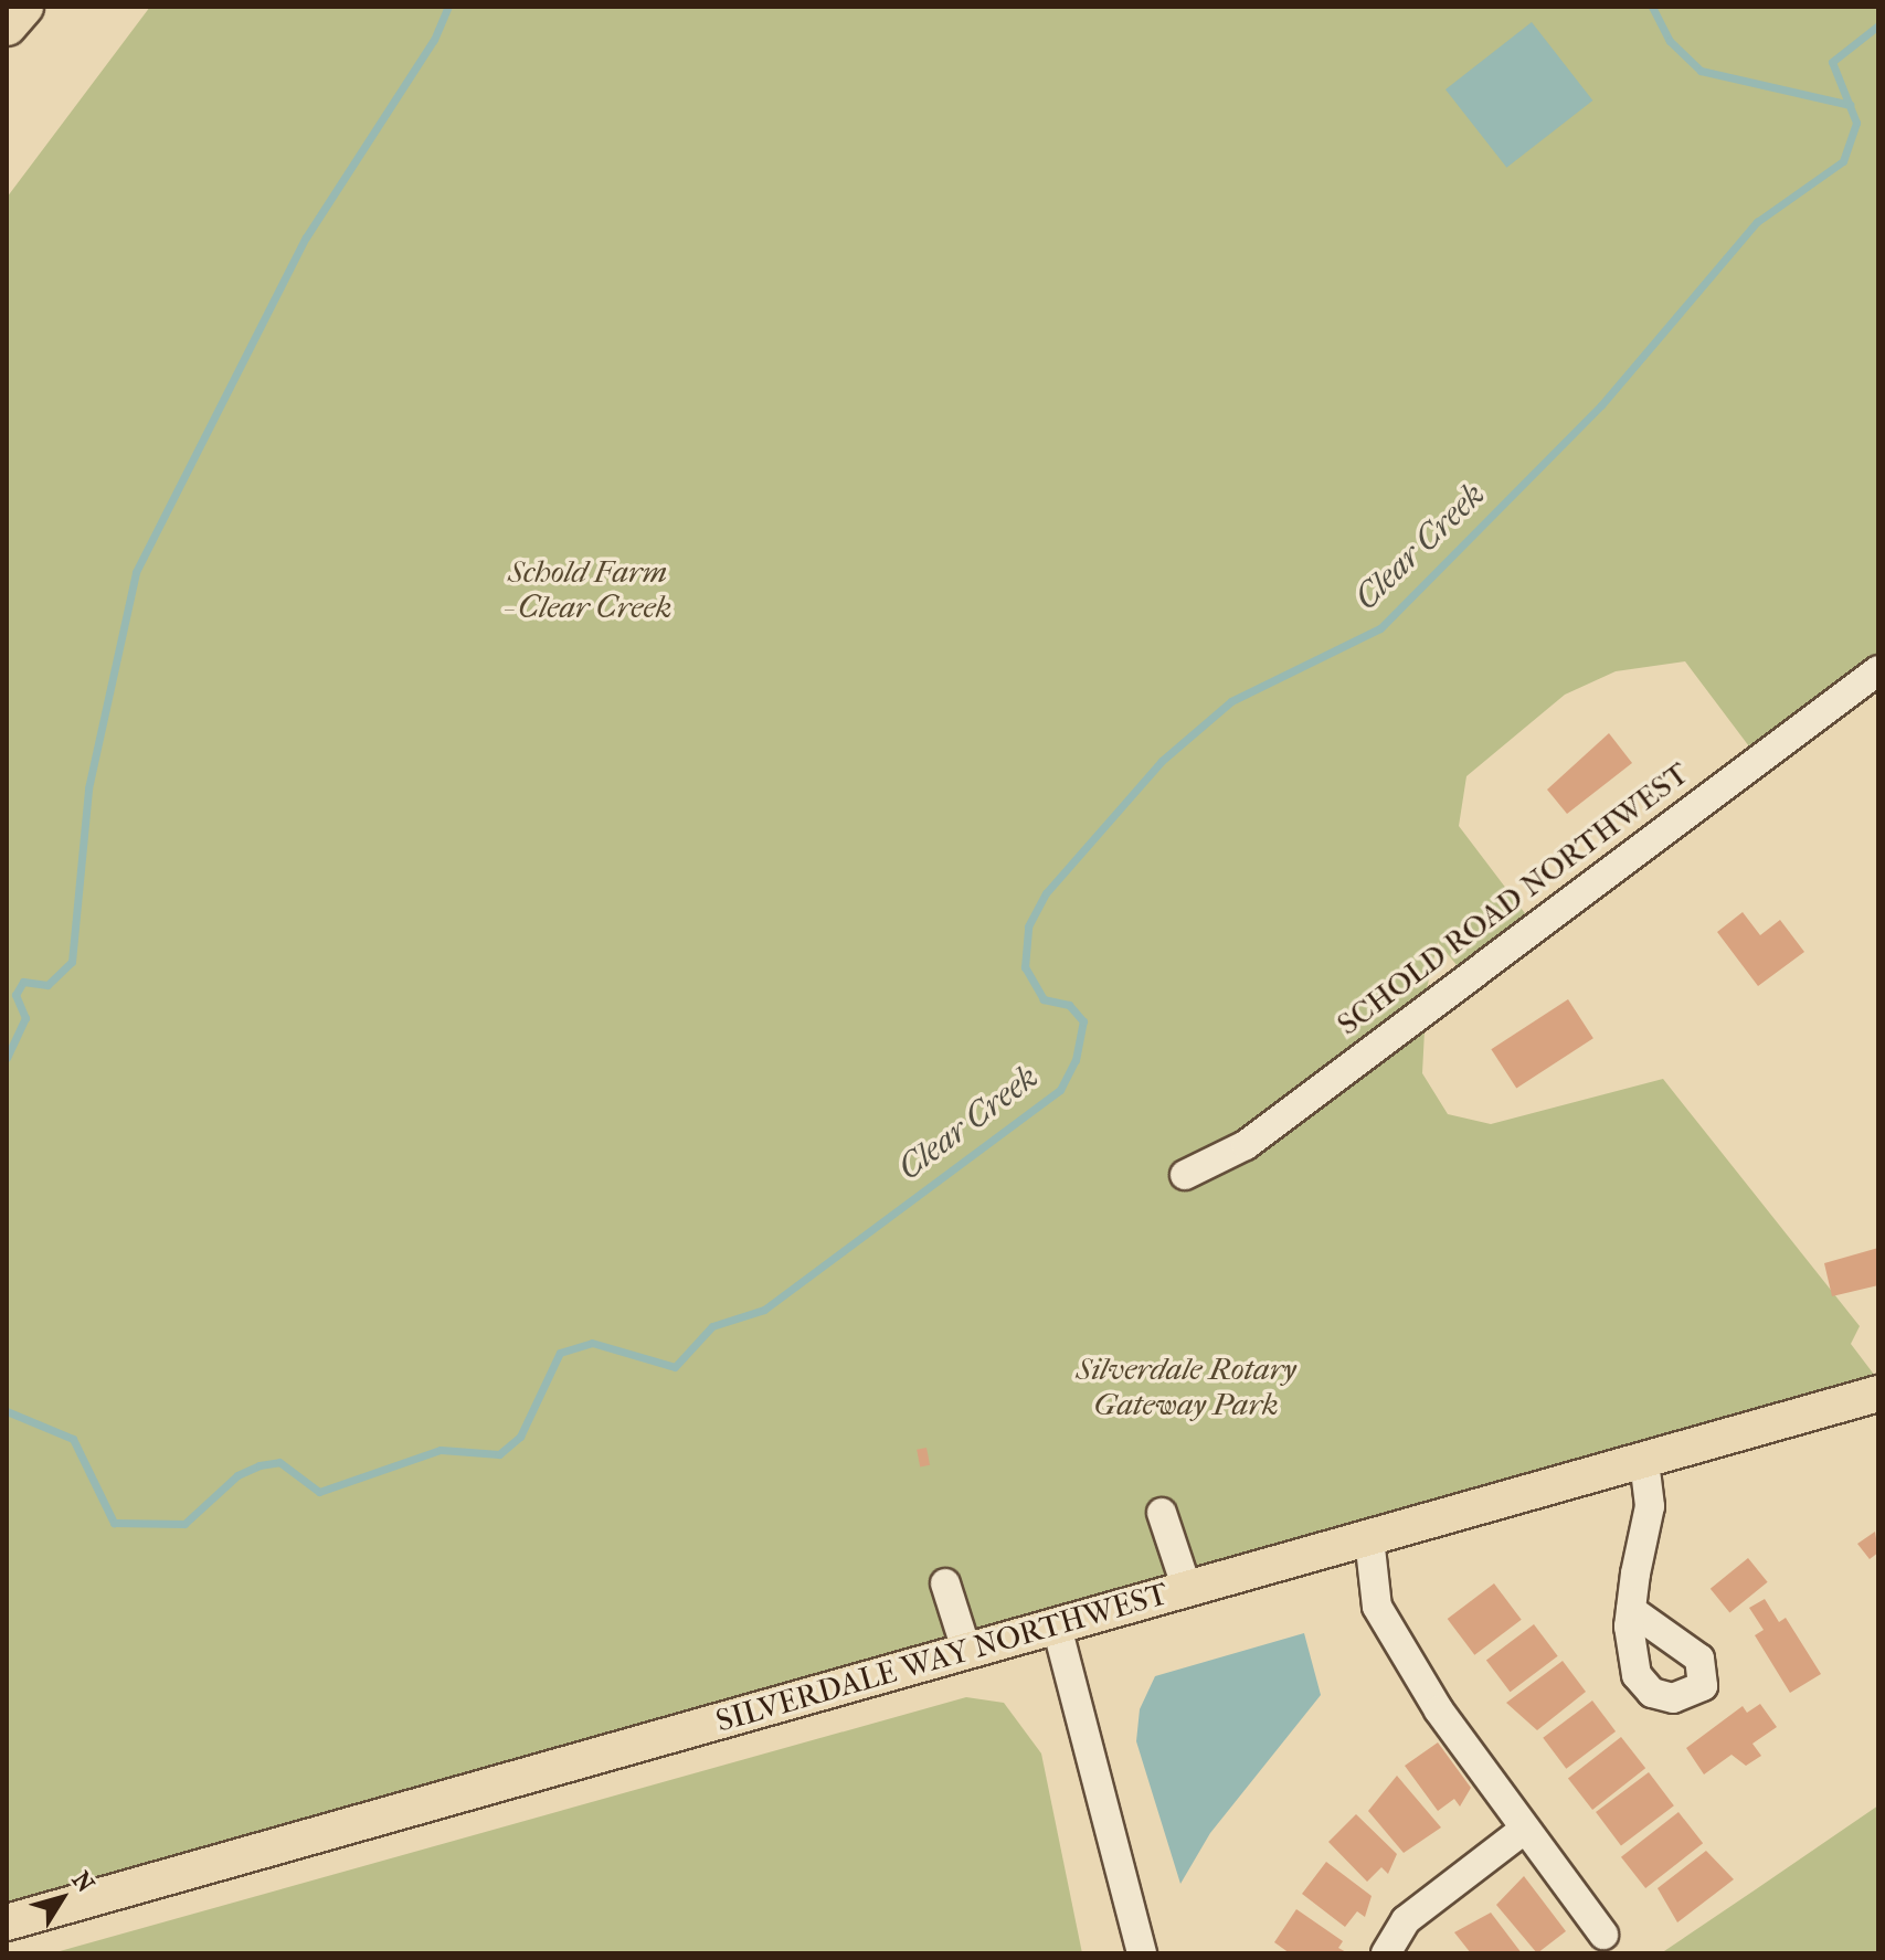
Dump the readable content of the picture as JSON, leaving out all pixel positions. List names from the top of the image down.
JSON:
{
  "streets": {
    "main road": ["SILVERDALE WAY NORTHWEST"],
    "street": ["SCHOLD ROAD NORTHWEST"]
  },
  "water": ["Clear Creek"],
  "parks": ["Schold Farm - Clear Creek", "Silverdale Rotary Gateway Park"],
  "north": "top right"
}
